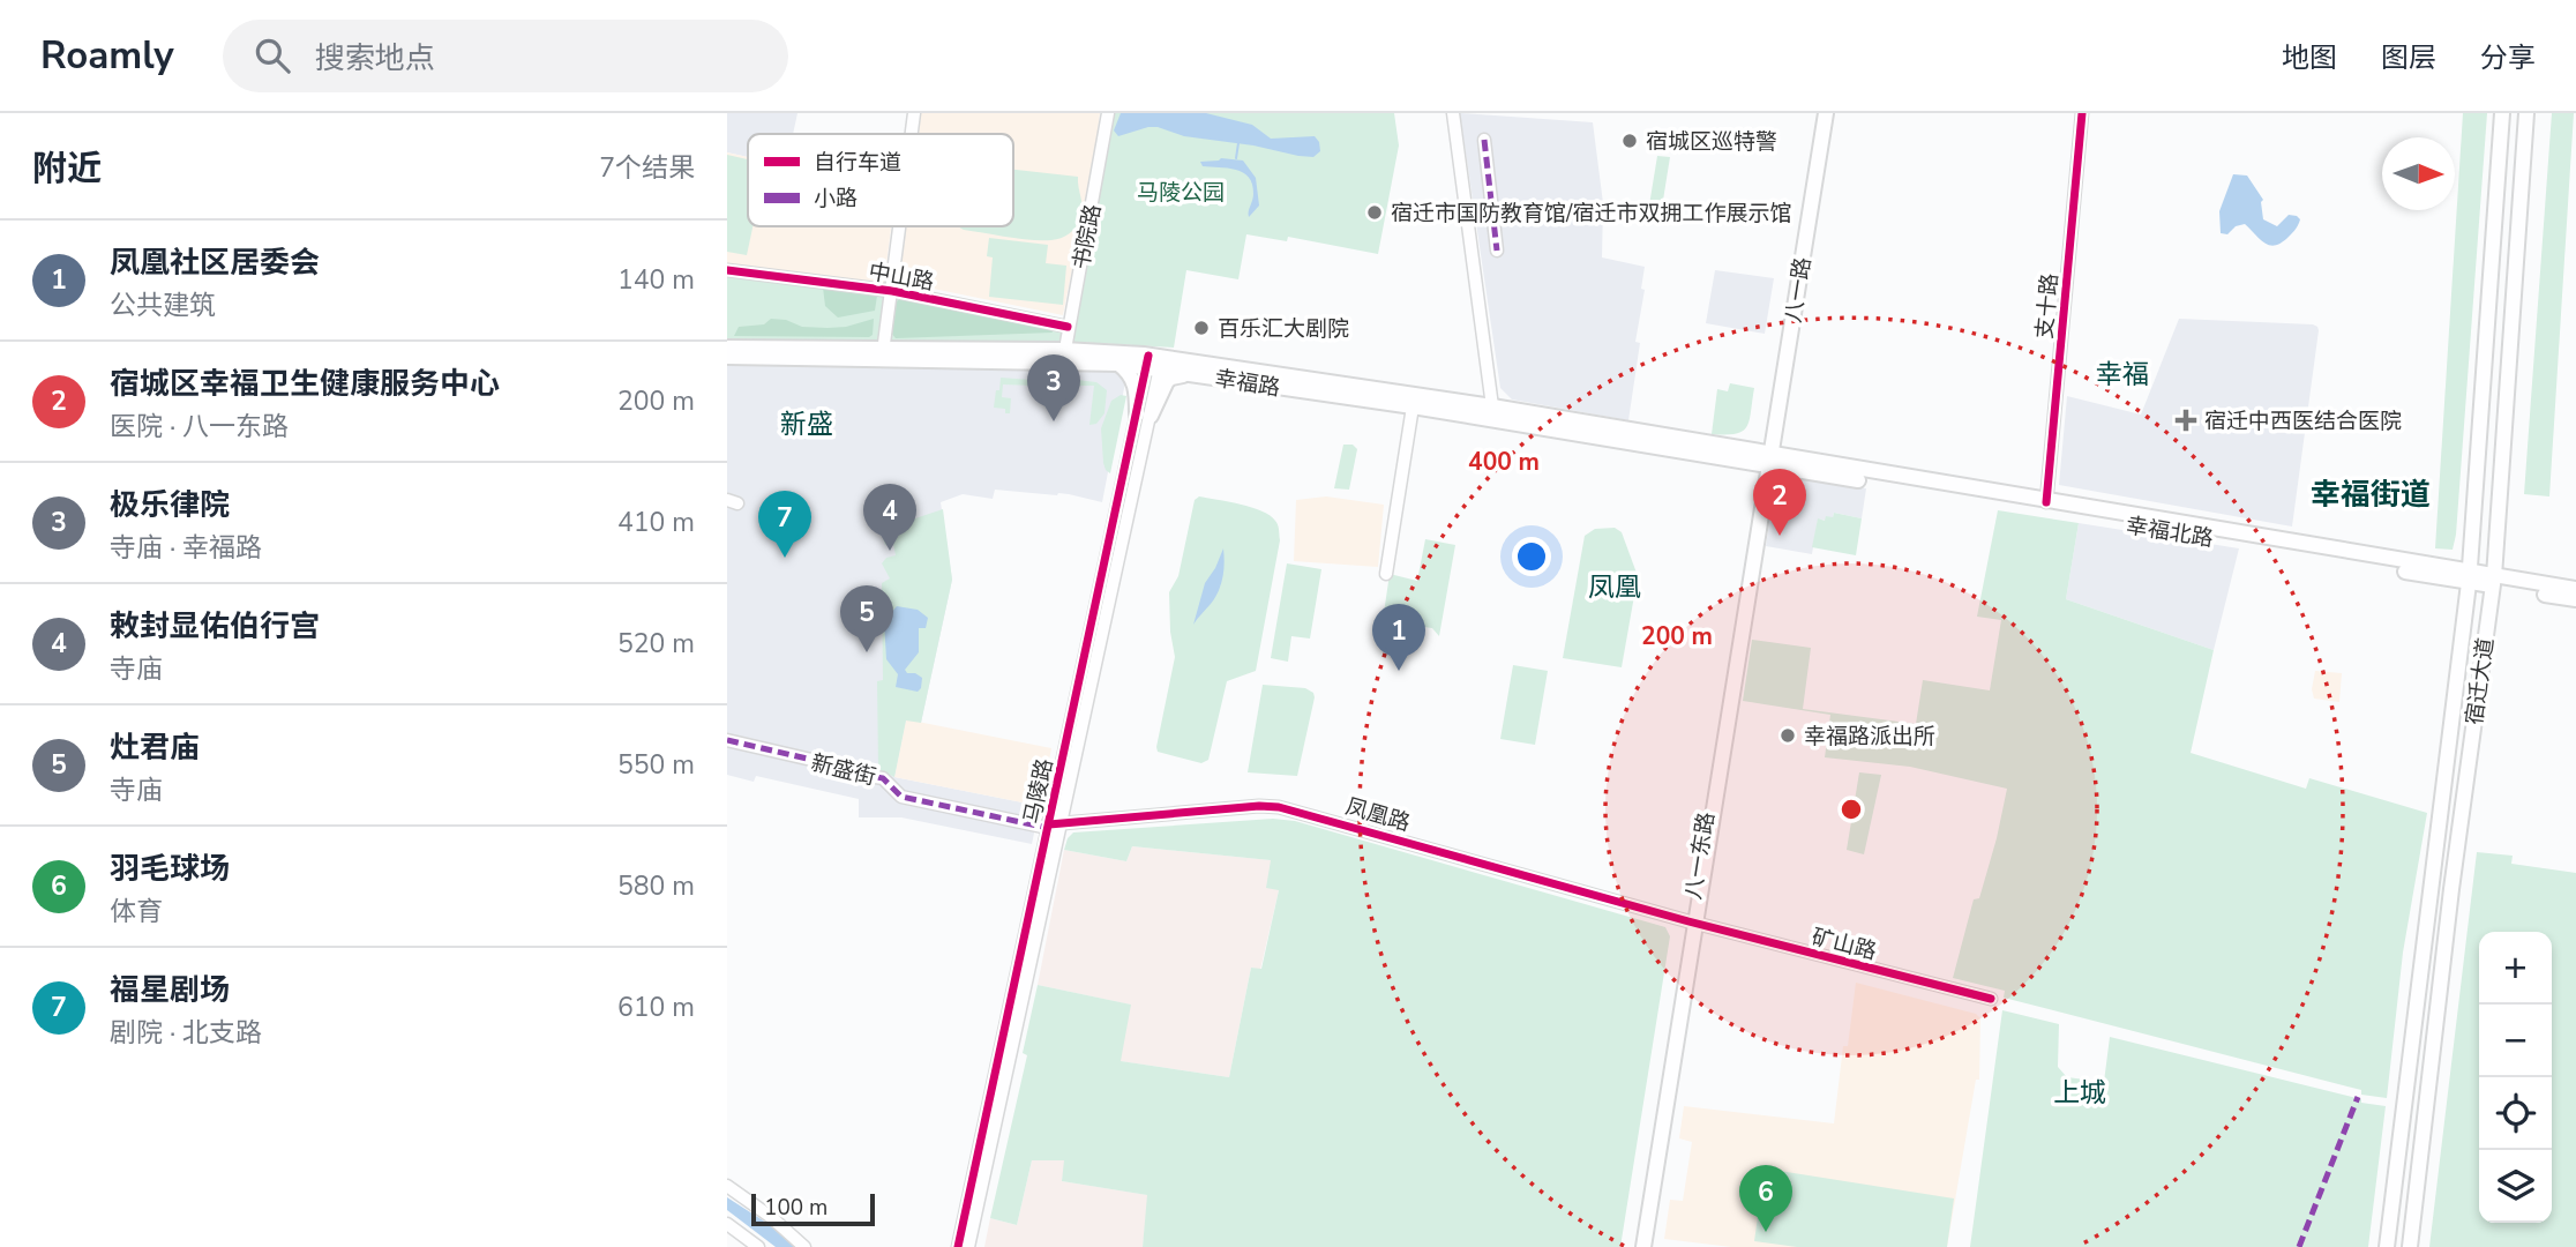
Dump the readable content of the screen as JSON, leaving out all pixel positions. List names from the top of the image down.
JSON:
{
  "streets": {
    "main road": [
      "八一路",
      "幸福路",
      "幸福北路",
      "宿迁大道",
      "八一东路"
    ],
    "street": [
      "书院路",
      "中山路",
      "支十路",
      "新盛街",
      "马陵路",
      "凤凰路",
      "矿山路"
    ]
  },
  "crossings": [
    ["书院路", "中山路"],
    ["书院路", "幸福路"],
    ["八一路", "幸福路"],
    ["八一路", "幸福北路"],
    ["八一路", "八一东路"],
    ["支十路", "幸福北路"],
    ["幸福路", "幸福北路"],
    ["幸福路", "马陵路"],
    ["幸福路", "八一东路"],
    ["幸福北路", "宿迁大道"],
    ["幸福北路", "八一东路"],
    ["新盛街", "马陵路"],
    ["新盛街", "凤凰路"],
    ["马陵路", "凤凰路"],
    ["凤凰路", "八一东路"],
    ["凤凰路", "矿山路"],
    ["八一东路", "矿山路"]
  ],
  "districts": [
    "幸福",
    "新盛",
    "幸福街道",
    "凤凰",
    "上城"
  ],
  "parks": ["马陵公园"],
  "places": {
    "other": [
      "宿城区巡特警",
      "宿迁市国防教育馆/宿迁市双拥工作展示馆",
      "百乐汇大剧院",
      "幸福路派出所"
    ],
    "health": ["宿迁中西医结合医院"]
  },
  "legend": ["自行车道", "小路"],
  "scale_bar": "100 m",
  "north": "right",
  "page": {
    "header": "Roamly",
    "search": "搜索地点",
    "nav": ["地图", "图层", "分享"],
    "heading": ["附近", "7个结果"],
    "list": [
      {
        "mark": "1",
        "name": "凤凰社区居委会",
        "note": "公共建筑",
        "value": "140 m"
      },
      {
        "mark": "2",
        "name": "宿城区幸福卫生健康服务中心",
        "note": "医院 · 八一东路",
        "value": "200 m"
      },
      {
        "mark": "3",
        "name": "极乐律院",
        "note": "寺庙 · 幸福路",
        "value": "410 m"
      },
      {
        "mark": "4",
        "name": "敕封显佑伯行宫",
        "note": "寺庙",
        "value": "520 m"
      },
      {
        "mark": "5",
        "name": "灶君庙",
        "note": "寺庙",
        "value": "550 m"
      },
      {
        "mark": "6",
        "name": "羽毛球场",
        "note": "体育",
        "value": "580 m"
      },
      {
        "mark": "7",
        "name": "福星剧场",
        "note": "剧院 · 北支路",
        "value": "610 m"
      }
    ],
    "pins": [
      "3",
      "2",
      "4",
      "7",
      "5",
      "1",
      "6"
    ],
    "map_buttons": ["+", "−"],
    "scale": "100 m"
  },
  "rings": ["400 m", "200 m"]
}
